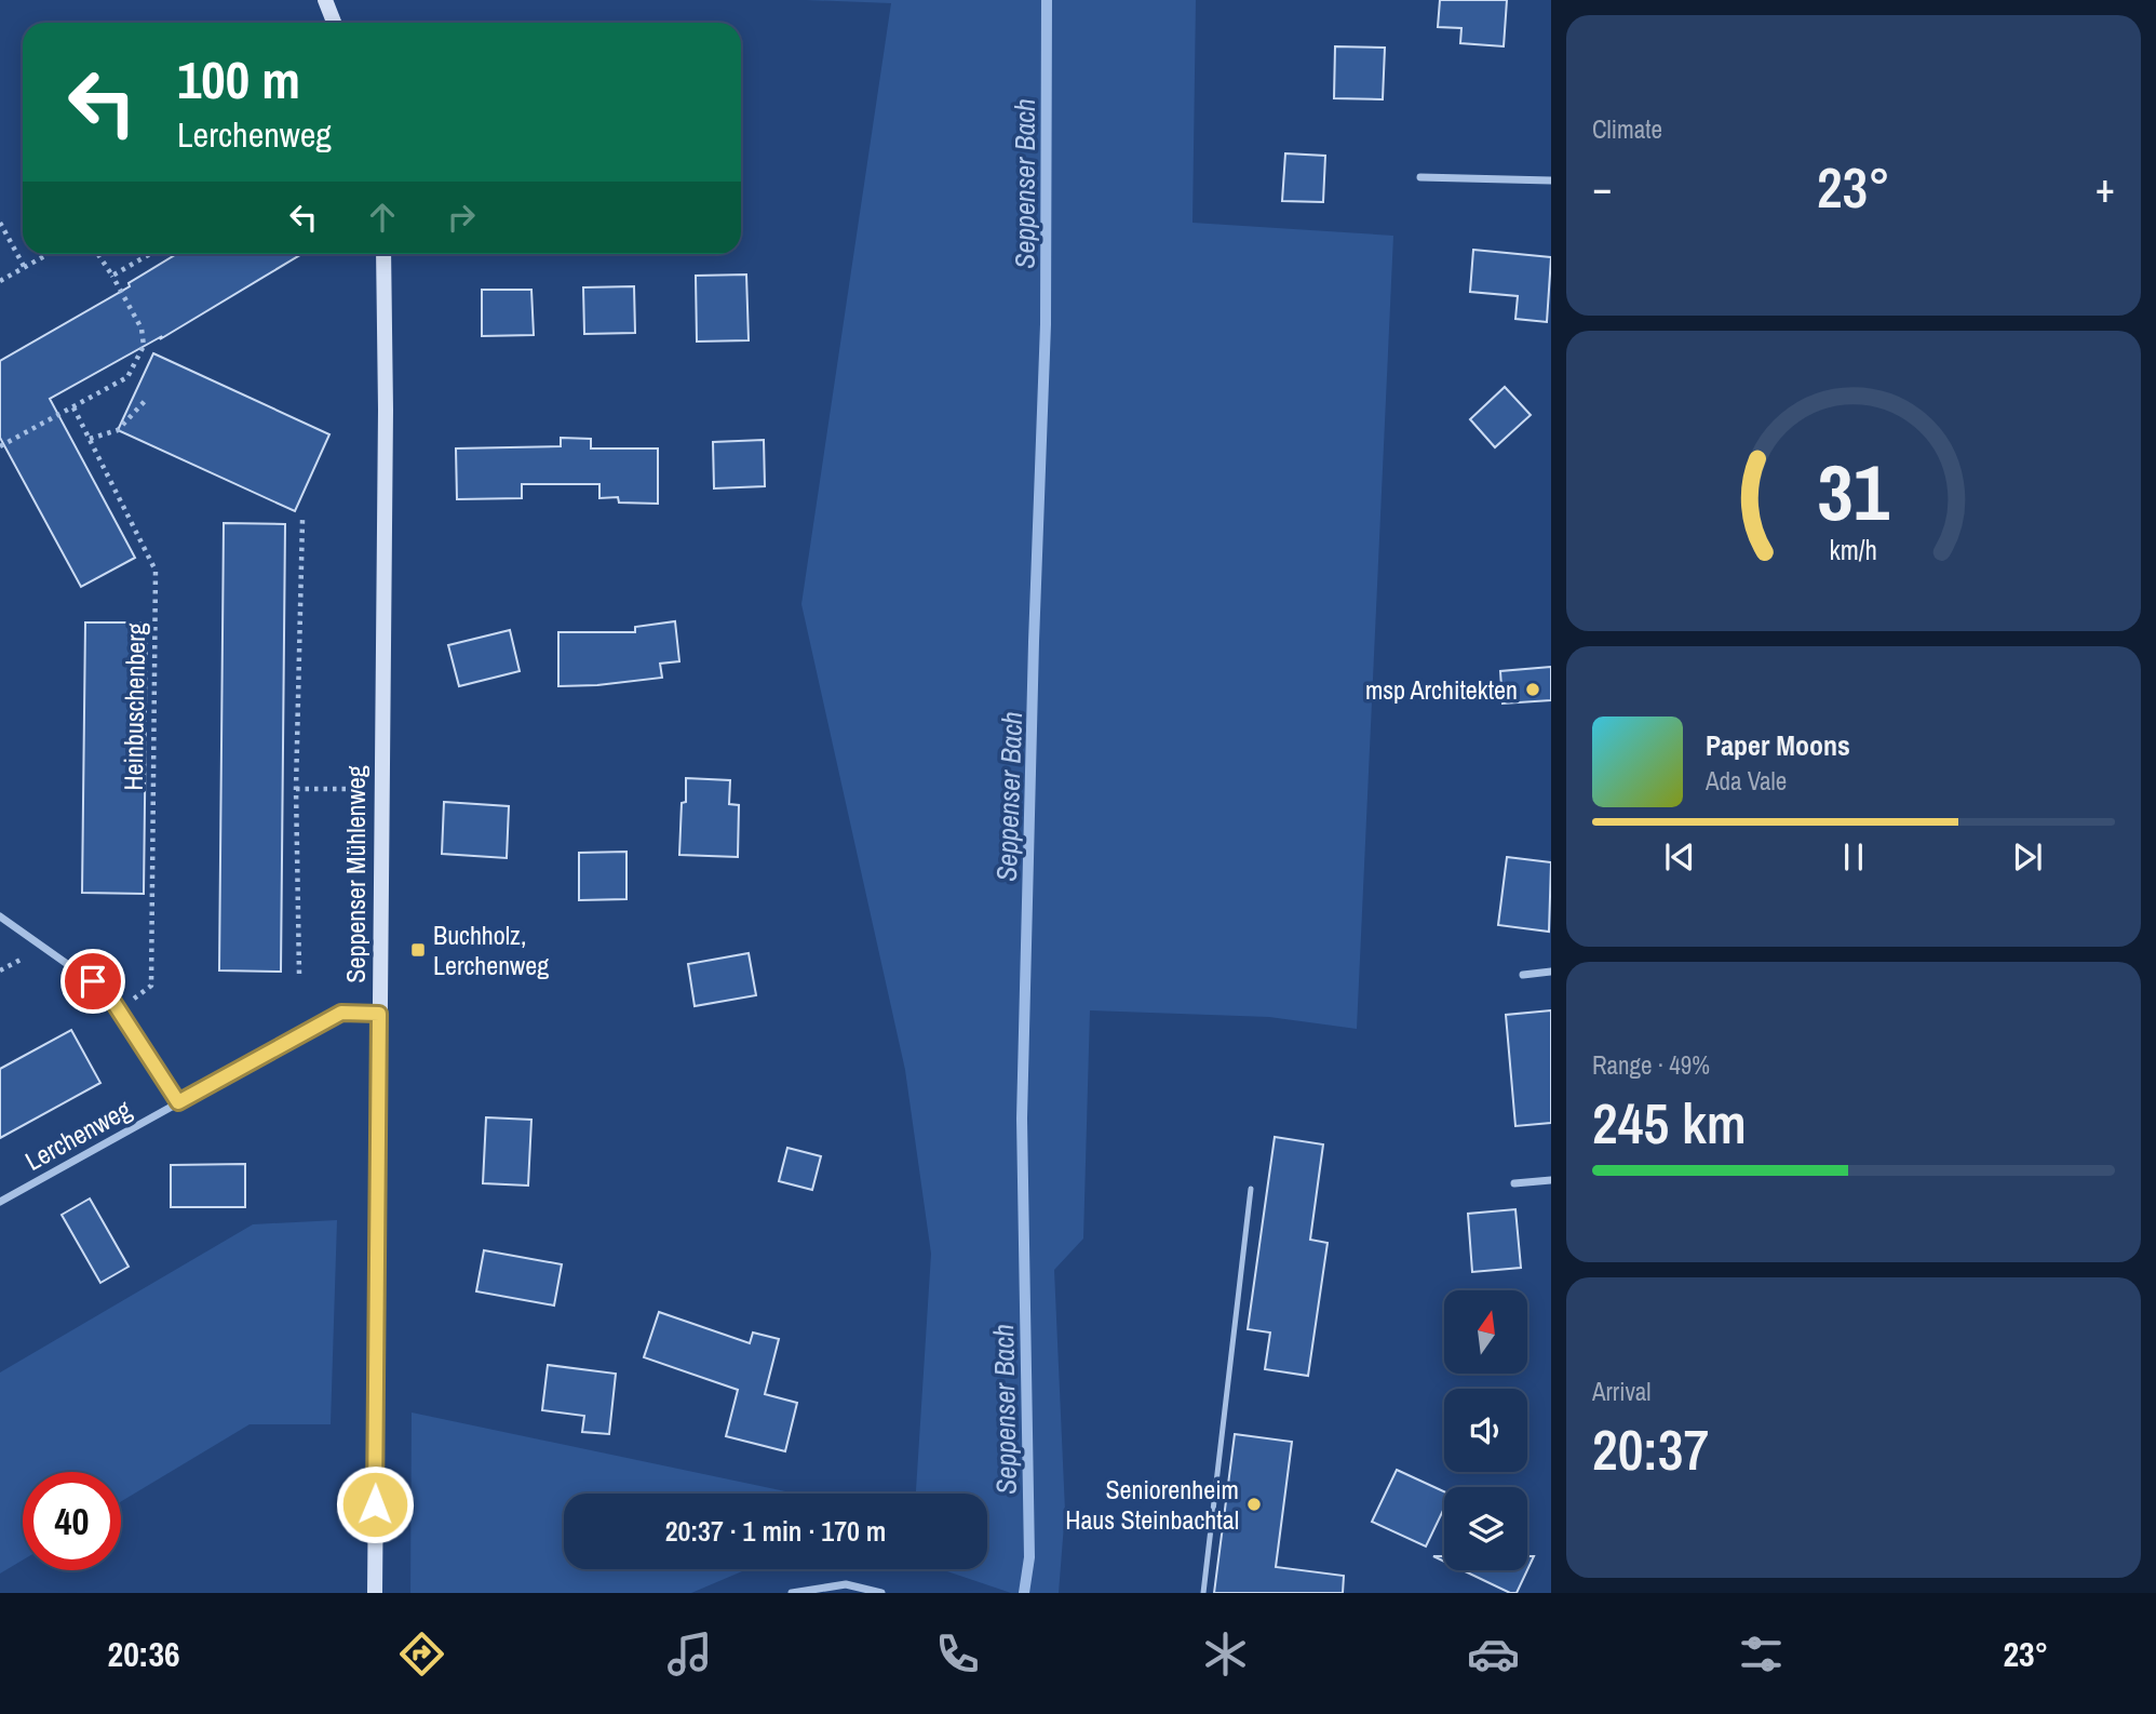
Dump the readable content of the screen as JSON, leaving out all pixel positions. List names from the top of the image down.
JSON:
{
  "streets": {
    "street": ["Seppenser Mühlenweg", "Lerchenweg"],
    "path": ["Heinbuschenberg"]
  },
  "crossings": [
    ["Seppenser Mühlenweg", "Lerchenweg"]
  ],
  "water": ["Seppenser Bach"],
  "places": {
    "other": ["msp Architekten", "Seniorenheim Haus Steinbachtal"],
    "transit": ["Buchholz, Lerchenweg"]
  },
  "north": "top",
  "page": {
    "tile": [
      "Climate",
      ["Range · 49%", "245 km"],
      ["Arrival", "20:37"]
    ],
    "turn": ["100 m", "Lerchenweg"],
    "heat": ["−", "23°", "+"],
    "song": ["Paper Moons", "Ada Vale"],
    "limit": "40",
    "trip": "20:37 · 1 min · 170 m",
    "tabs": ["20:36", "23°"],
    "gauge": ["31", "km/h"]
  }
}
